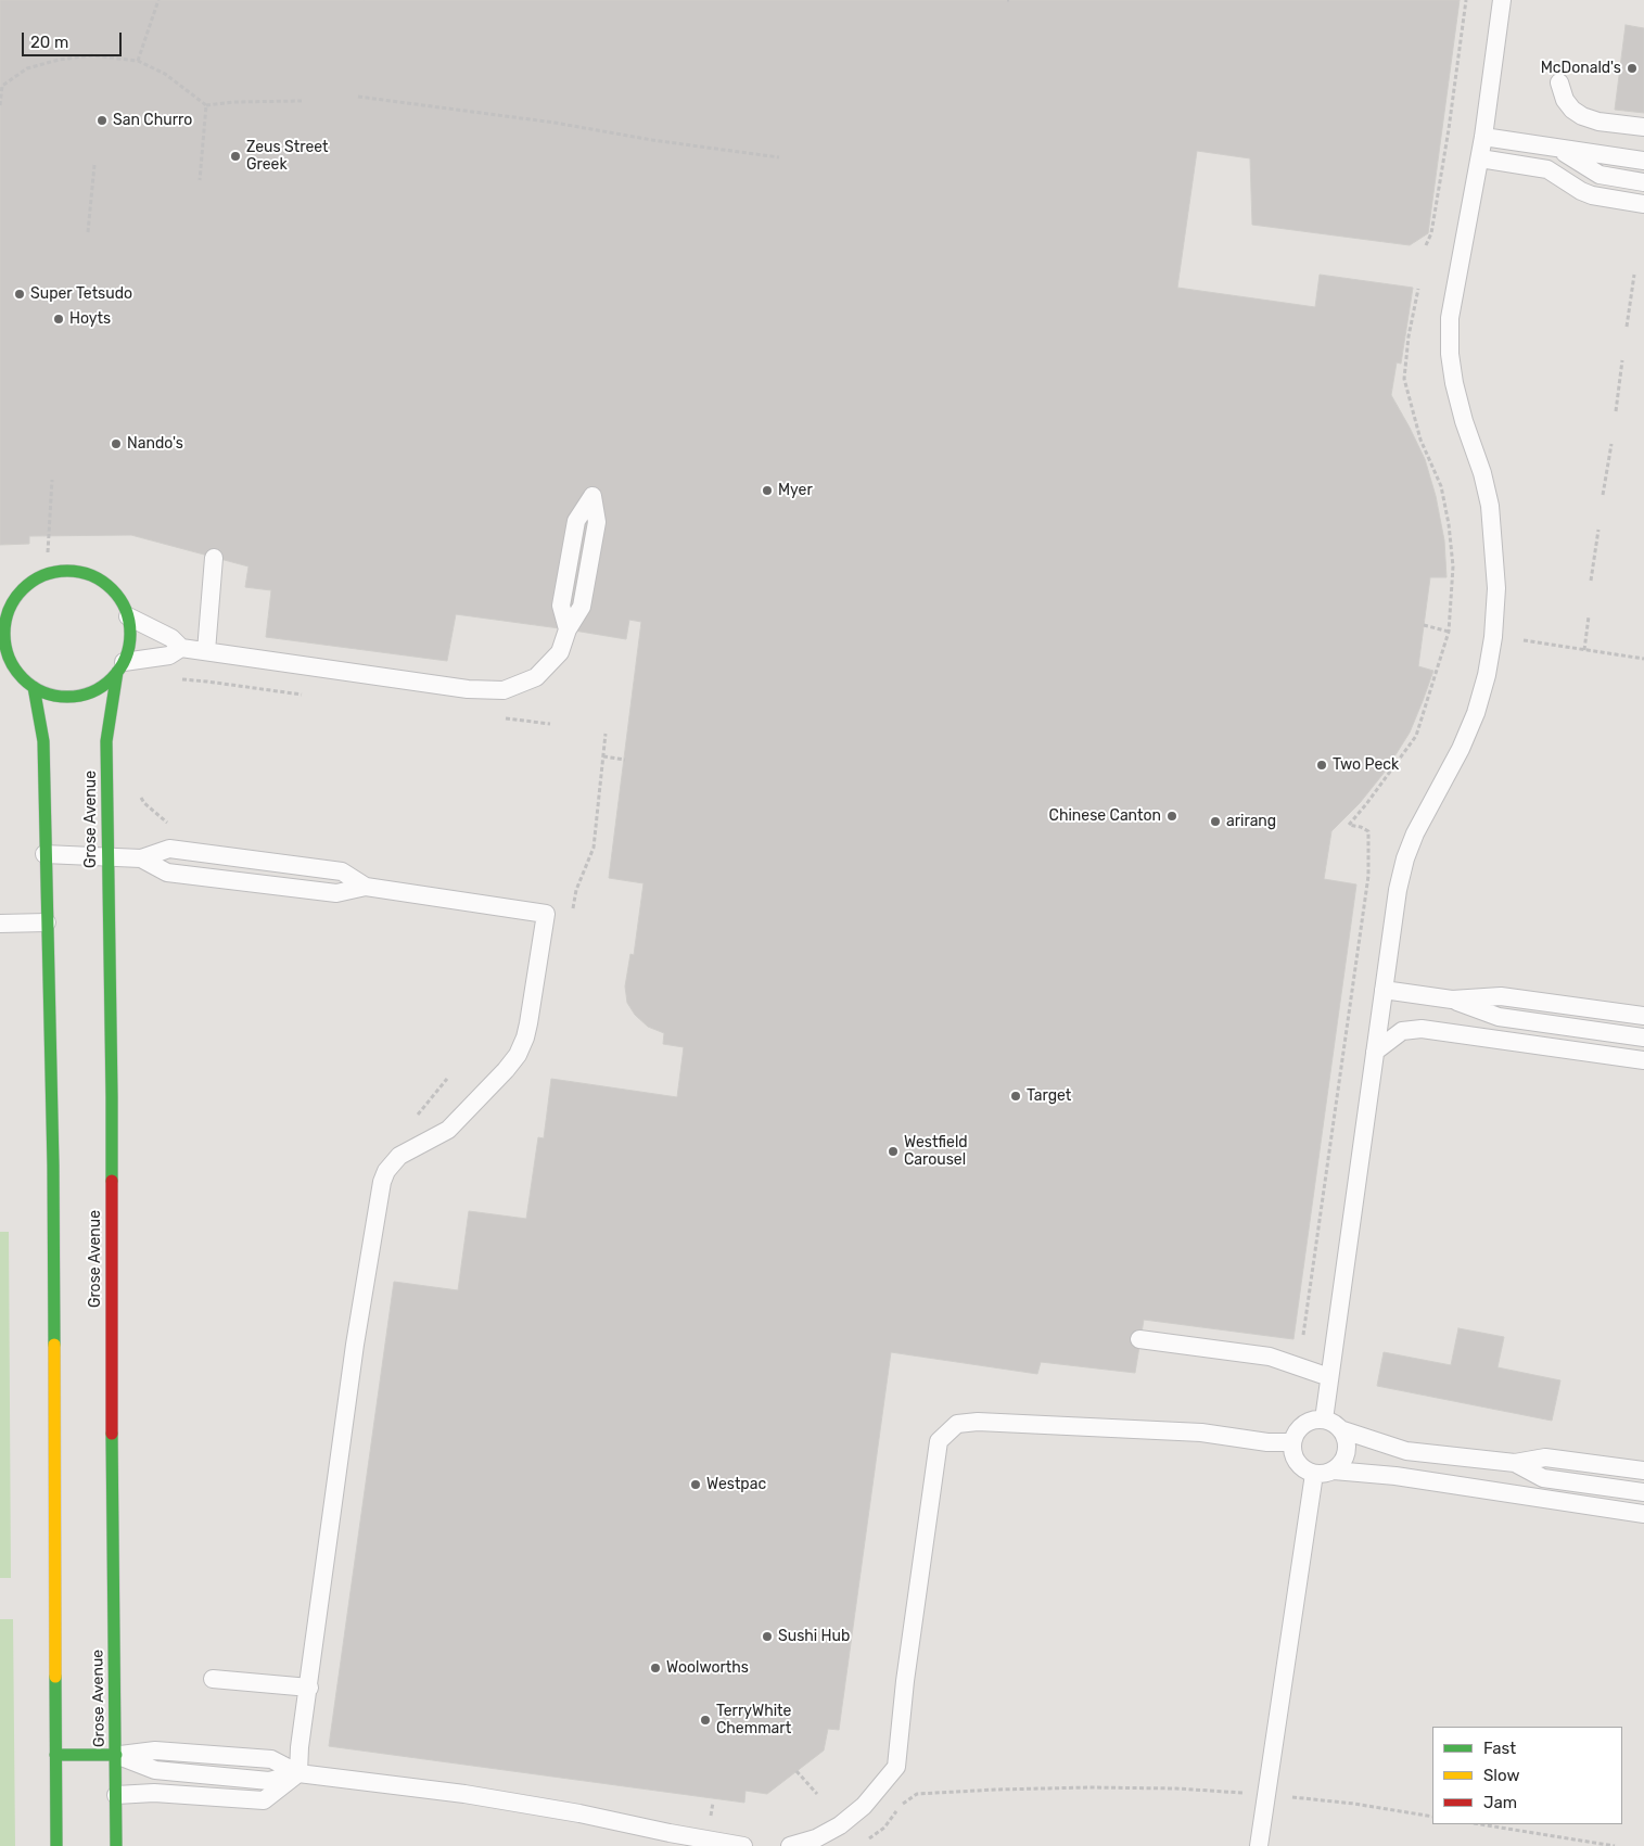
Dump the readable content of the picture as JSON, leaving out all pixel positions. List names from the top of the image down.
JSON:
{
  "streets": {
    "street": ["Grose Avenue"]
  },
  "places": [
    "McDonald's",
    "San Churro",
    "Zeus Street Greek",
    "Super Tetsudo",
    "Hoyts",
    "Nando's",
    "Myer",
    "Two Peck",
    "Chinese Canton",
    "arirang",
    "Target",
    "Westfield Carousel",
    "Westpac",
    "Sushi Hub",
    "Woolworths",
    "TerryWhite Chemmart"
  ],
  "legend": ["Fast", "Slow", "Jam"],
  "scale_bar": "20 m"
}
